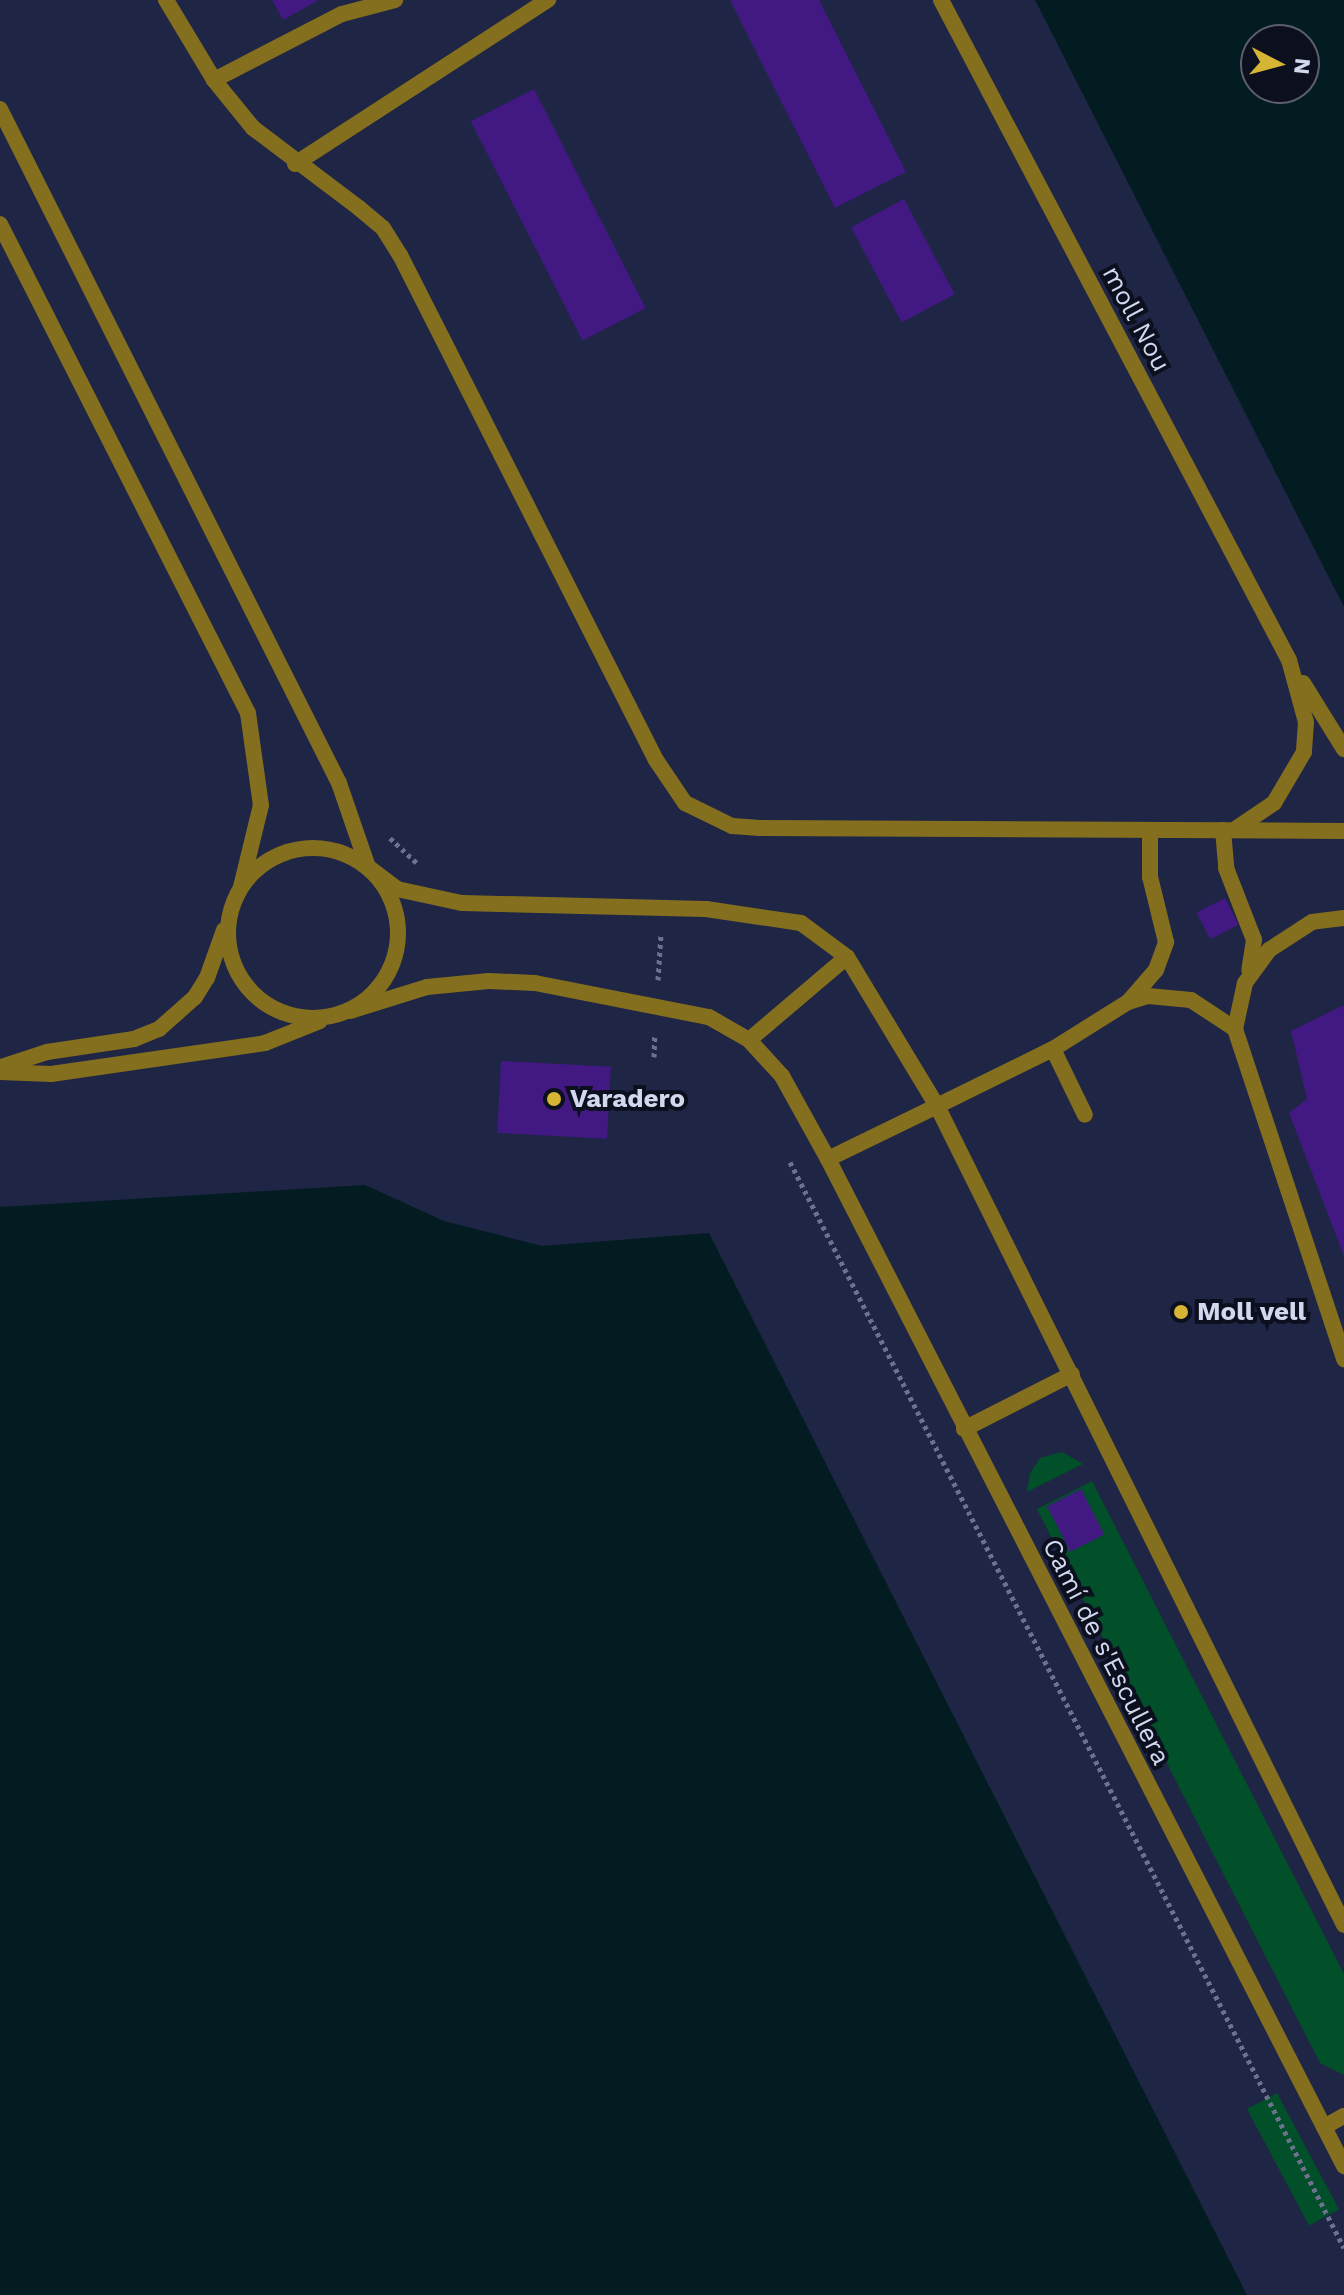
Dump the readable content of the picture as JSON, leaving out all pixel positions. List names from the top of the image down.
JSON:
{
  "streets": {
    "street": ["moll Nou", "Camí de s'Escullera"]
  },
  "places": ["Varadero", "Moll vell"],
  "north": "right"
}
